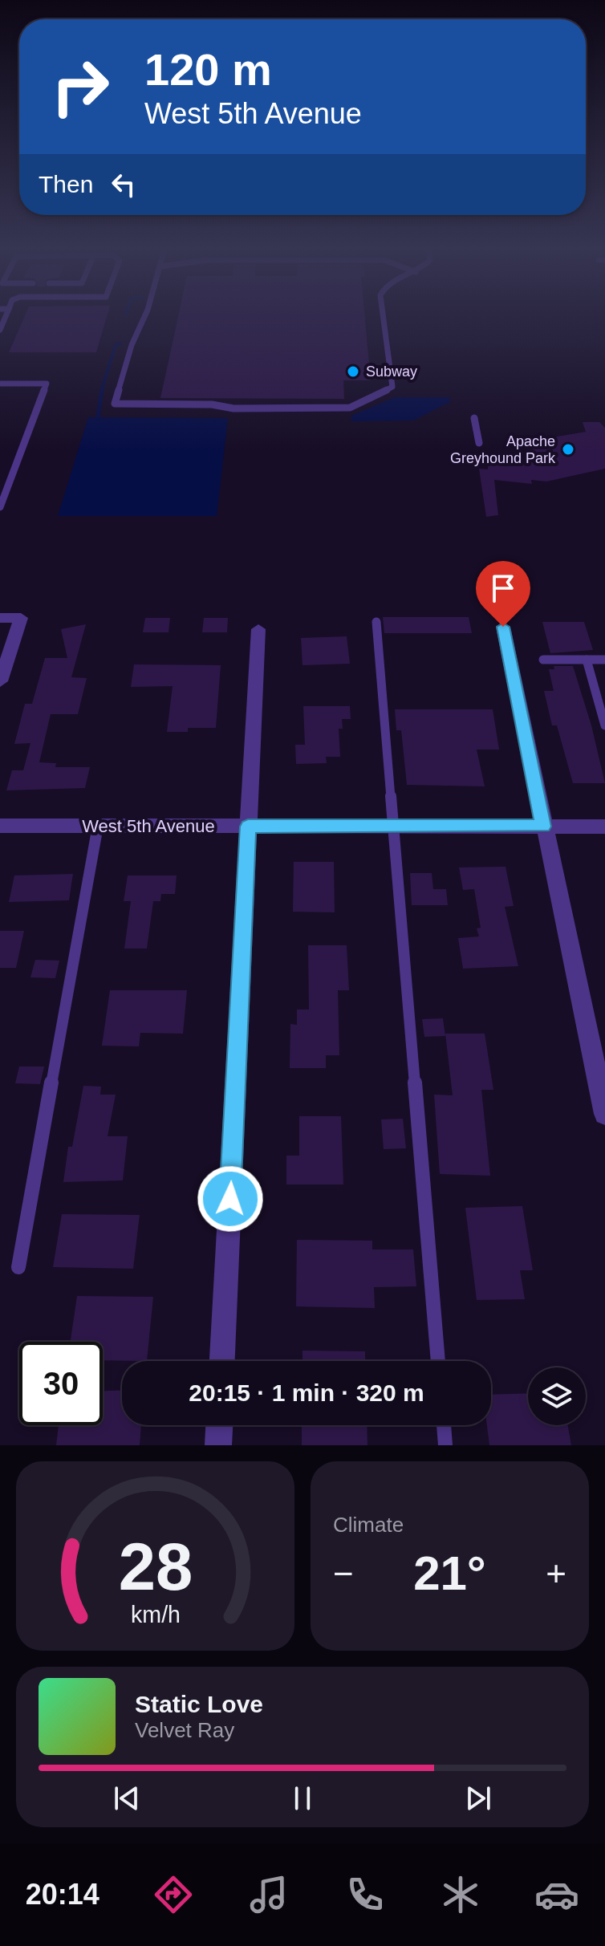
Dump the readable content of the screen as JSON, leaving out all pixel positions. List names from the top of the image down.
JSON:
{
  "streets": {
    "street": ["West 5th Avenue"]
  },
  "places": ["Subway", "Apache Greyhound Park"],
  "page": {
    "turn": ["120 m", "West 5th Avenue"],
    "then": "Then",
    "limit": "30",
    "trip": "20:15 · 1 min · 320 m",
    "tile": "Climate",
    "heat": ["−", "21°", "+"],
    "song": ["Static Love", "Velvet Ray"],
    "tabs": "20:14",
    "gauge": ["28", "km/h"]
  }
}
